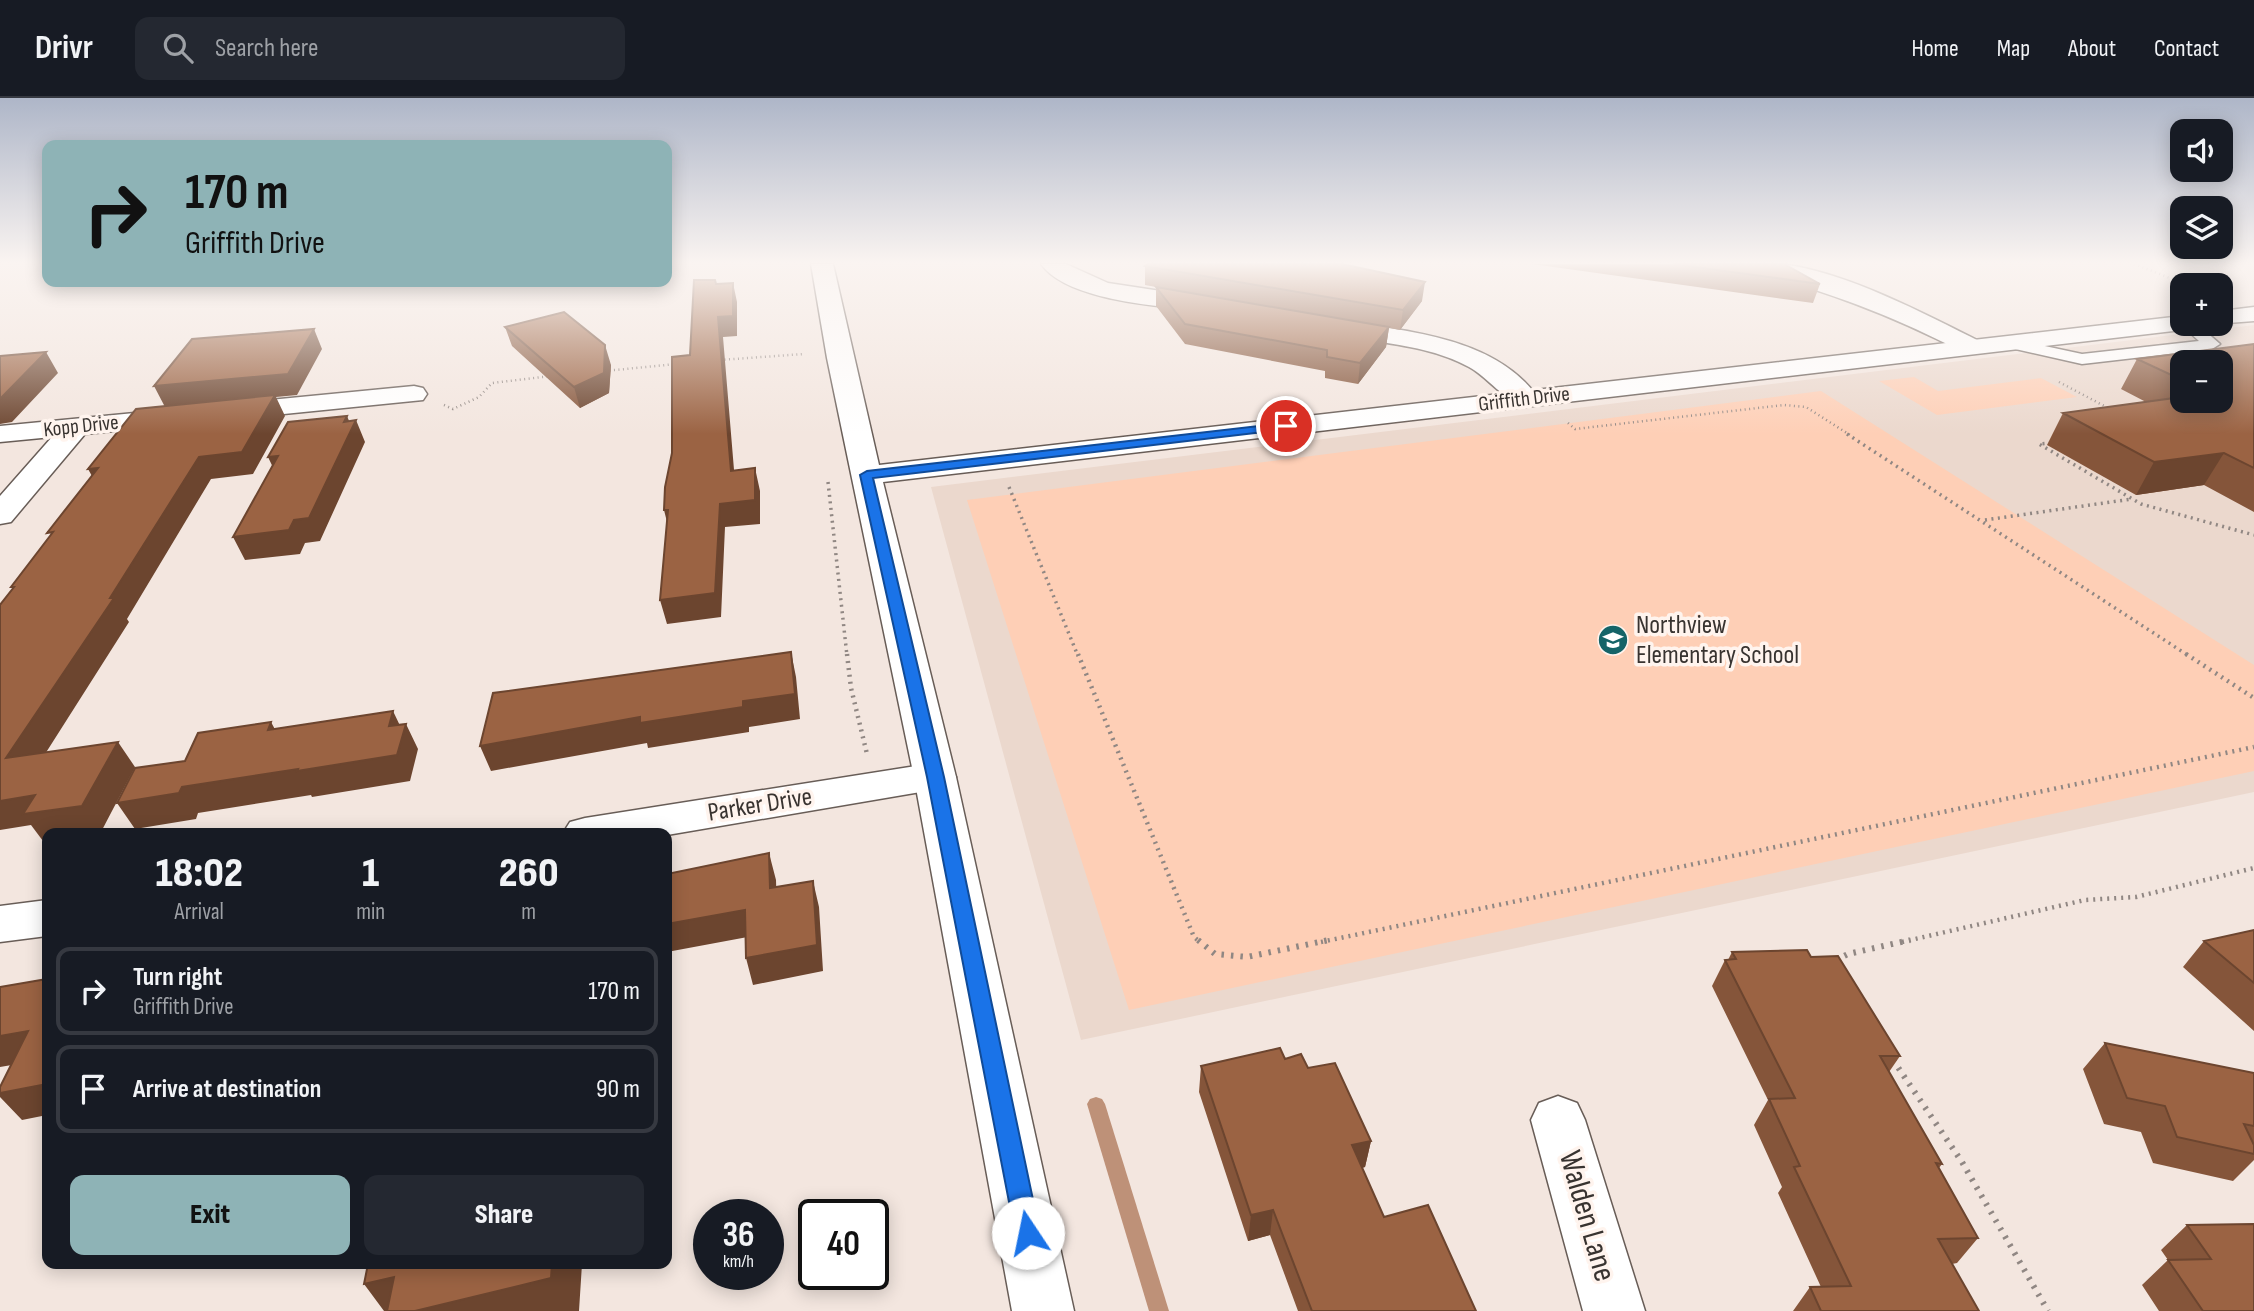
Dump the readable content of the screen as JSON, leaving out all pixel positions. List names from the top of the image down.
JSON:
{
  "streets": {
    "street": [
      "Griffith Drive",
      "Kopp Drive",
      "Parker Drive",
      "Walden Lane"
    ]
  },
  "places": {
    "school or university": ["Northview Elementary School"]
  },
  "page": {
    "header": "Drivr",
    "search": "Search here",
    "nav": [
      "Home",
      "Map",
      "About",
      "Contact"
    ],
    "map_buttons": ["+", "−"],
    "turn": ["170 m", "Griffith Drive"],
    "eta": [
      "18:02",
      "Arrival",
      "1",
      "min",
      "260",
      "m"
    ],
    "list": [
      {
        "name": "Turn right",
        "note": "Griffith Drive",
        "value": "170 m"
      },
      {
        "name": "Arrive at destination",
        "value": "90 m"
      }
    ],
    "buttons": ["Exit", "Share"],
    "speed": "36 km/h",
    "limit": "40"
  }
}
